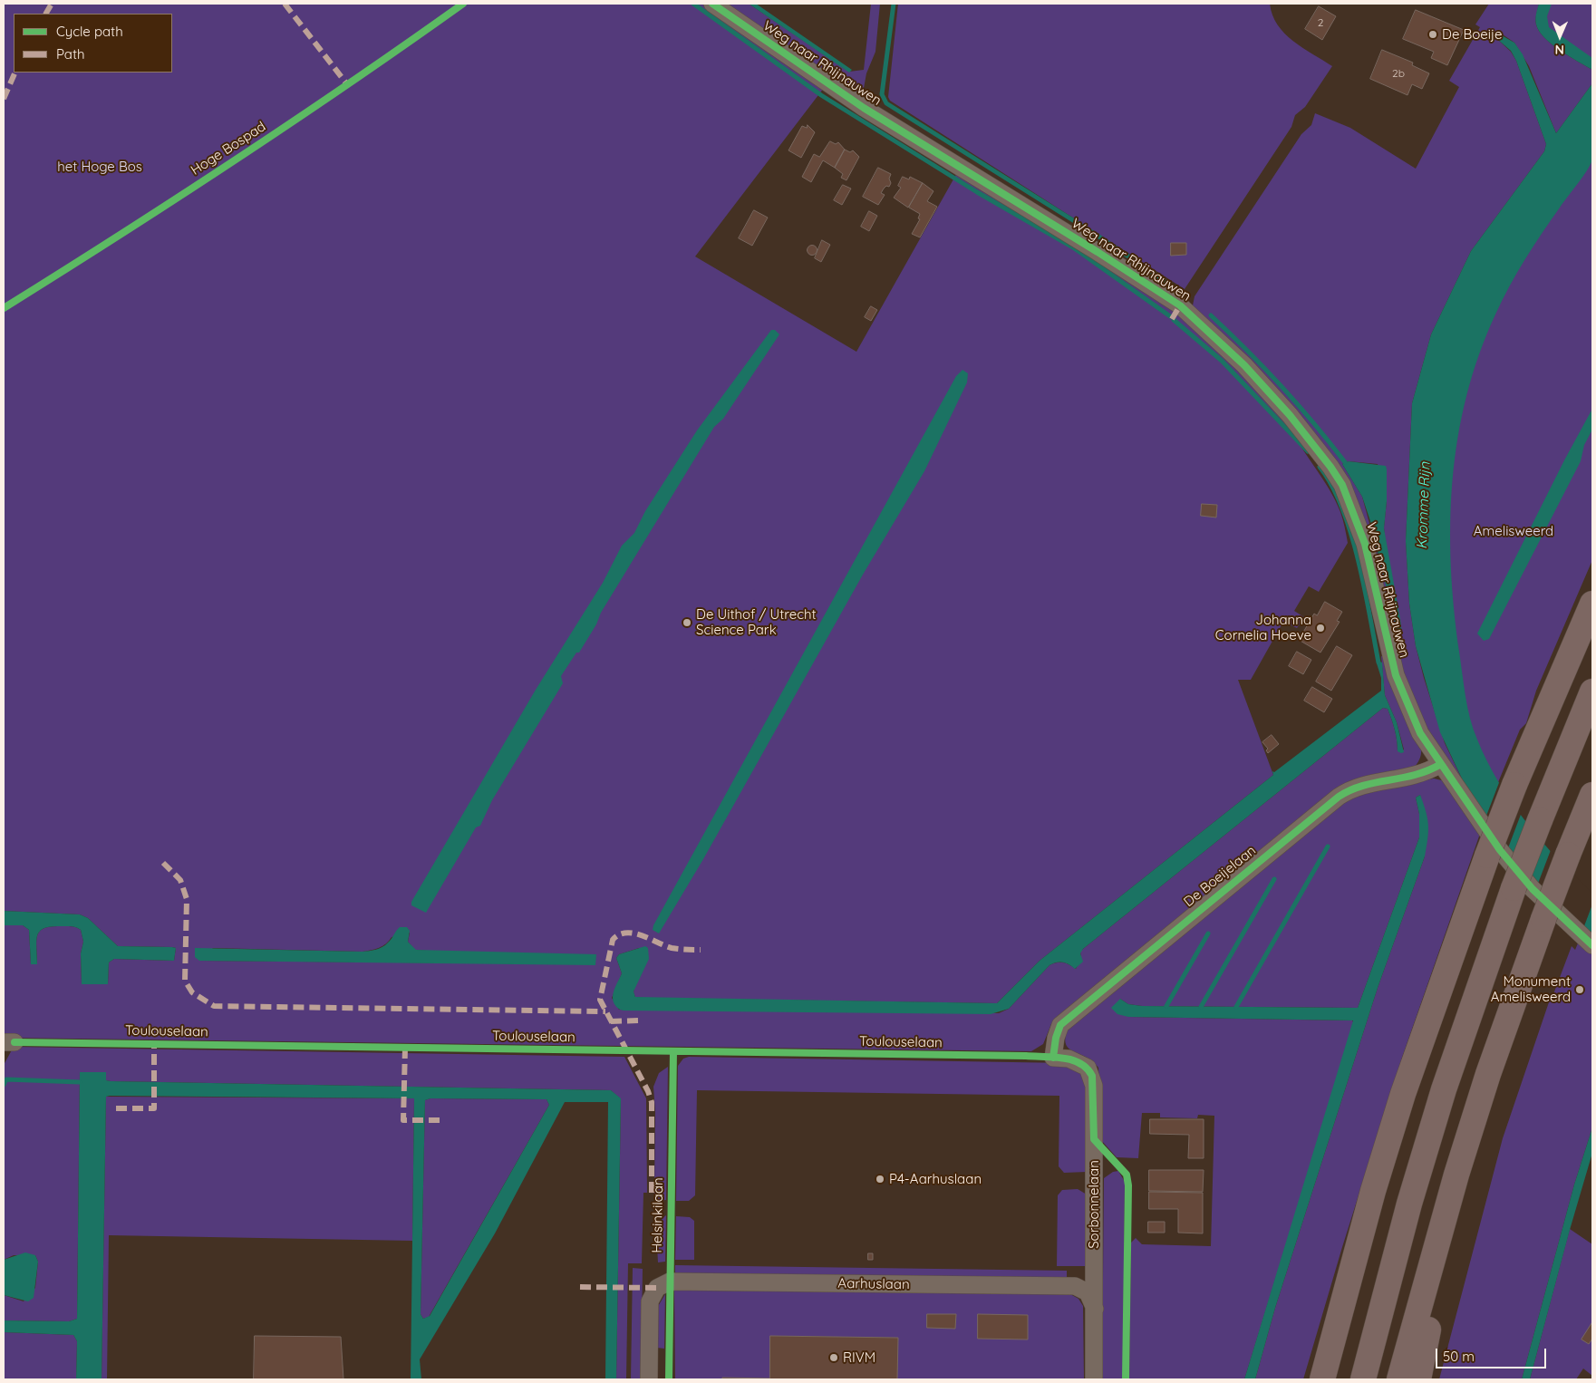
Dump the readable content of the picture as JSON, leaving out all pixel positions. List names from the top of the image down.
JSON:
{
  "streets": {
    "street": [
      "Weg naar Rhijnauwen",
      "De Boeijelaan",
      "Sorbonnelaan",
      "Aarhuslaan"
    ],
    "cycle path": ["Hoge Bospad", "Toulouselaan", "Helsinkilaan"]
  },
  "crossings": [
    ["Weg naar Rhijnauwen", "De Boeijelaan"],
    ["De Boeijelaan", "Sorbonnelaan"],
    ["Sorbonnelaan", "Aarhuslaan"]
  ],
  "water": ["Kromme Rijn"],
  "parks": ["het Hoge Bos", "Amelisweerd"],
  "places": [
    "De Boeije",
    "De Uithof / Utrecht Science Park",
    "Johanna Cornelia Hoeve",
    "Monument Amelisweerd",
    "P4-Aarhuslaan",
    "RIVM"
  ],
  "house_numbers": ["2", "2b"],
  "legend": ["Cycle path", "Path"],
  "scale_bar": "50 m",
  "north": "bottom"
}
